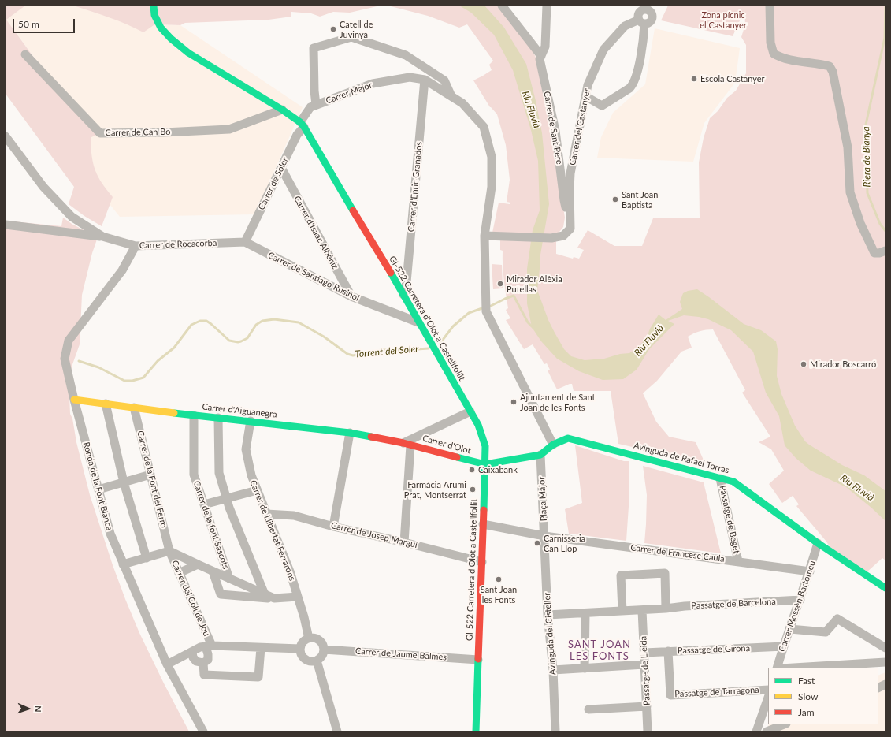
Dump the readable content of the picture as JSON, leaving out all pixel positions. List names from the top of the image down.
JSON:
{
  "streets": {
    "street": [
      "Carrer Major",
      "Carrer del Castanyer",
      "Carrer de Sant Pere",
      "Carrer de Can Bo",
      "Carrer de Soler",
      "Carrer d'Enric Granados",
      "Carrer d'Isaac Albéniz",
      "Carrer de Rocacorba",
      "Carrer de Santiago Rusiñol",
      "GI-522 Carretera d'Olot a Castellfollit",
      "Carrer d'Aiguanegra",
      "Carrer d'Olot",
      "Avinguda de Rafael Torras",
      "Carrer de la Font del Ferro",
      "Ronda de la Font Blanca",
      "Plaça Major",
      "Passatge de Beget",
      "Carrer de la font Sascots",
      "Carrer de Llibertat Ferrarons",
      "Carrer de Josep Marguí",
      "Carrer de Francesc Caula",
      "Carrer del Coll de Jou",
      "Passatge de Barcelona",
      "Carrer Mossèn Bartomeu",
      "Avinguda del Cisteller",
      "Passatge de Girona",
      "Carrer de Jaume Balmes",
      "Passatge de Lleida",
      "Passatge de Tarragona"
    ]
  },
  "crossings": [
    ["Carrer Major", "Carrer de Sant Pere"],
    ["Carrer Major", "Carrer de Soler"],
    ["Carrer Major", "Carrer d'Enric Granados"],
    ["Carrer Major", "GI-522 Carretera d'Olot a Castellfollit"],
    ["Carrer del Castanyer", "Carrer de Sant Pere"],
    ["Carrer de Can Bo", "GI-522 Carretera d'Olot a Castellfollit"],
    ["Carrer de Soler", "Carrer d'Isaac Albéniz"],
    ["Carrer de Soler", "Carrer de Rocacorba"],
    ["Carrer de Soler", "Carrer de Santiago Rusiñol"],
    ["Carrer de Soler", "GI-522 Carretera d'Olot a Castellfollit"],
    ["Carrer d'Enric Granados", "GI-522 Carretera d'Olot a Castellfollit"],
    ["Carrer d'Isaac Albéniz", "Carrer de Santiago Rusiñol"],
    ["Carrer de Rocacorba", "Carrer de Santiago Rusiñol"],
    ["Carrer de Rocacorba", "Ronda de la Font Blanca"],
    ["Carrer de Santiago Rusiñol", "GI-522 Carretera d'Olot a Castellfollit"],
    ["GI-522 Carretera d'Olot a Castellfollit", "Carrer d'Olot"],
    ["GI-522 Carretera d'Olot a Castellfollit", "Carrer de Josep Marguí"],
    ["GI-522 Carretera d'Olot a Castellfollit", "Carrer de Jaume Balmes"],
    ["Carrer d'Aiguanegra", "Carrer d'Olot"],
    ["Carrer d'Aiguanegra", "Carrer de la Font del Ferro"],
    ["Carrer d'Aiguanegra", "Ronda de la Font Blanca"],
    ["Carrer d'Aiguanegra", "Carrer de la font Sascots"],
    ["Carrer d'Aiguanegra", "Carrer de Llibertat Ferrarons"],
    ["Avinguda de Rafael Torras", "Plaça Major"],
    ["Avinguda de Rafael Torras", "Passatge de Beget"],
    ["Avinguda de Rafael Torras", "Carrer Mossèn Bartomeu"],
    ["Carrer de la Font del Ferro", "Carrer del Coll de Jou"],
    ["Plaça Major", "Carrer de Francesc Caula"],
    ["Plaça Major", "Avinguda del Cisteller"],
    ["Passatge de Beget", "Carrer de Francesc Caula"],
    ["Carrer de Llibertat Ferrarons", "Carrer de Josep Marguí"],
    ["Carrer de Llibertat Ferrarons", "Carrer de Jaume Balmes"],
    ["Carrer de Francesc Caula", "Carrer Mossèn Bartomeu"],
    ["Carrer de Francesc Caula", "Avinguda del Cisteller"],
    ["Passatge de Barcelona", "Carrer Mossèn Bartomeu"],
    ["Passatge de Barcelona", "Passatge de Lleida"],
    ["Carrer Mossèn Bartomeu", "Passatge de Girona"],
    ["Passatge de Girona", "Passatge de Lleida"],
    ["Passatge de Girona", "Passatge de Tarragona"]
  ],
  "districts": ["SANT JOAN LES FONTS"],
  "water": ["Riu Fluvià", "Riera de Bianya", "Torrent del Soler"],
  "parks": ["Zona pícnic el Castanyer"],
  "places": [
    "Catell de Juvinyà",
    "Escola Castanyer",
    "Sant Joan Baptista",
    "Mirador Alèxia Putellas",
    "Mirador Boscarró",
    "Ajuntament de Sant Joan de les Fonts",
    "Caixabank",
    "Farmàcia Arumi Prat, Montserrat",
    "Carnisseria Can Llop",
    "Sant Joan les Fonts"
  ],
  "legend": ["Fast", "Slow", "Jam"],
  "scale_bar": "50 m",
  "north": "right"
}
